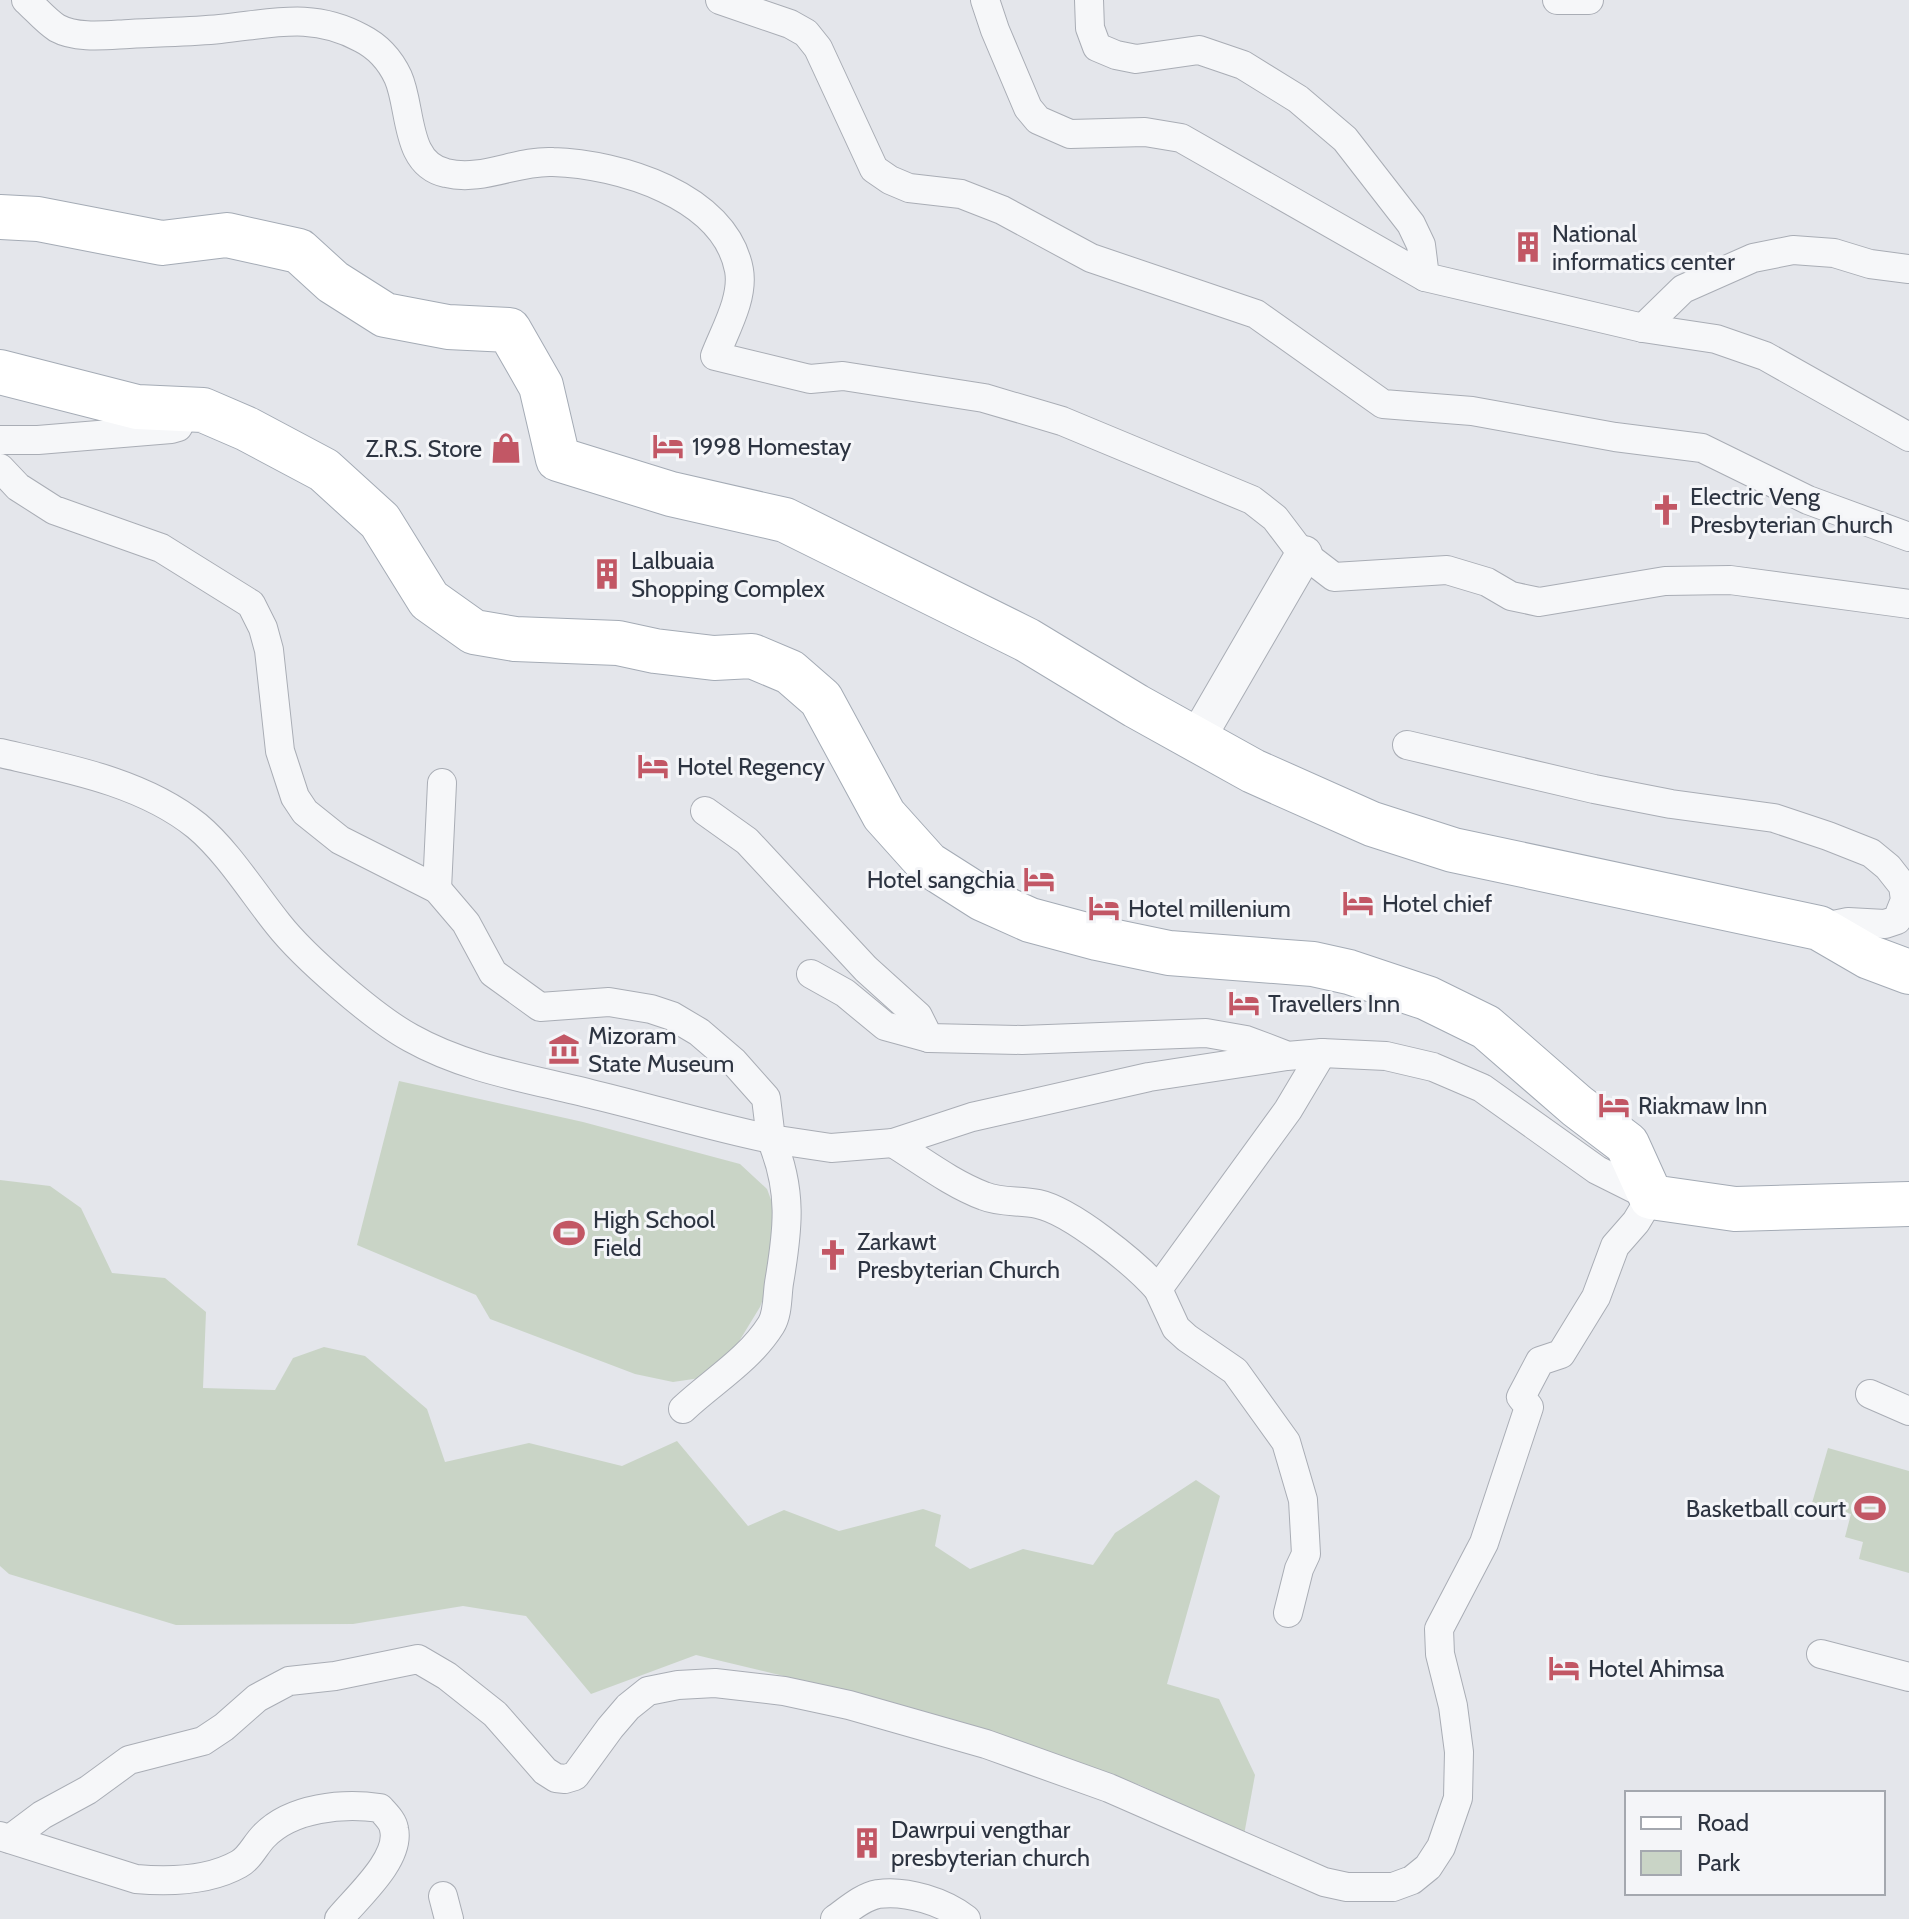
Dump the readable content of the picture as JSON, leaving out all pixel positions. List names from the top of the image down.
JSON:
{
  "places": {
    "building": ["National informatics center", "Lalbuaia Shopping Complex", "Dawrpui vengthar presbyterian church"],
    "hotel": [
      "1998 Homestay",
      "Hotel Regency",
      "Hotel sangchia",
      "Hotel chief",
      "Hotel millenium",
      "Travellers Inn",
      "Riakmaw Inn",
      "Hotel Ahimsa"
    ],
    "shop": ["Z.R.S. Store"],
    "church": ["Electric Veng Presbyterian Church", "Zarkawt Presbyterian Church"],
    "museum": ["Mizoram State Museum"],
    "sports": ["High School Field", "Basketball court"]
  },
  "legend": ["Road", "Park"]
}
